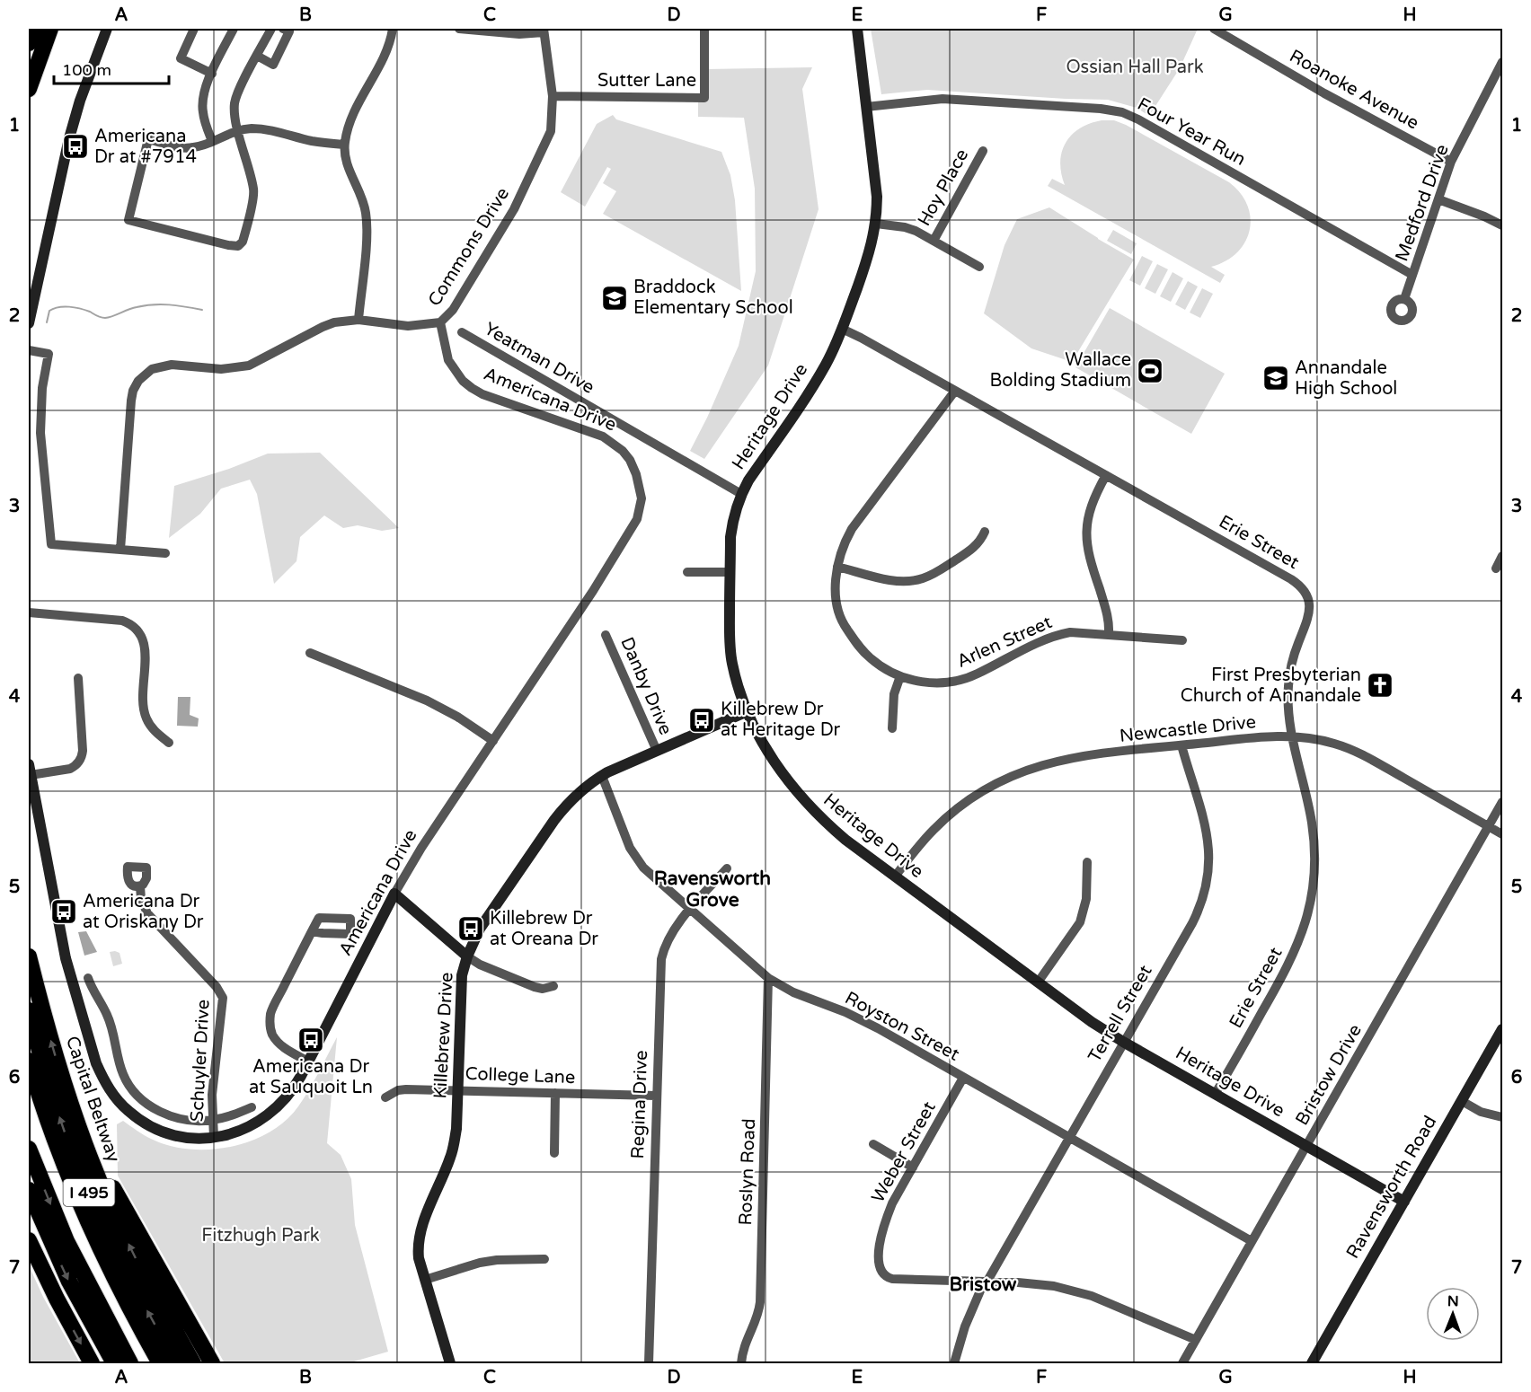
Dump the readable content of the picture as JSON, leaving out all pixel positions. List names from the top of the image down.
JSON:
{
  "streets": {
    "highway": ["Capital Beltway", "I 495"],
    "street": [
      "Sutter Lane",
      "Roanoke Avenue",
      "Four Year Run",
      "Hoy Place",
      "Medford Drive",
      "Commons Drive",
      "Yeatman Drive",
      "Americana Drive",
      "Heritage Drive",
      "Erie Street",
      "Arlen Street",
      "Danby Drive",
      "Newcastle Drive",
      "Terrell Street",
      "Royston Street",
      "Killebrew Drive",
      "Schuyler Drive",
      "Bristow Drive",
      "College Lane",
      "Regina Drive",
      "Weber Street",
      "Roslyn Road",
      "Ravensworth Road"
    ]
  },
  "crossings": [
    ["Sutter Lane", "Commons Drive"],
    ["Roanoke Avenue", "Medford Drive"],
    ["Four Year Run", "Medford Drive"],
    ["Four Year Run", "Heritage Drive"],
    ["Commons Drive", "Americana Drive"],
    ["Yeatman Drive", "Heritage Drive"],
    ["Americana Drive", "Schuyler Drive"],
    ["Heritage Drive", "Erie Street"],
    ["Heritage Drive", "Newcastle Drive"],
    ["Heritage Drive", "Terrell Street"],
    ["Heritage Drive", "Killebrew Drive"],
    ["Heritage Drive", "Bristow Drive"],
    ["Heritage Drive", "Ravensworth Road"],
    ["Erie Street", "Arlen Street"],
    ["Erie Street", "Newcastle Drive"],
    ["Danby Drive", "Killebrew Drive"],
    ["Newcastle Drive", "Terrell Street"],
    ["Newcastle Drive", "Bristow Drive"],
    ["Terrell Street", "Royston Street"],
    ["Terrell Street", "Weber Street"],
    ["Royston Street", "Killebrew Drive"],
    ["Royston Street", "Bristow Drive"],
    ["Royston Street", "Regina Drive"],
    ["Royston Street", "Weber Street"],
    ["Royston Street", "Roslyn Road"],
    ["Killebrew Drive", "College Lane"],
    ["Bristow Drive", "Weber Street"],
    ["College Lane", "Regina Drive"]
  ],
  "districts": ["Ravensworth Grove", "Bristow"],
  "parks": ["Ossian Hall Park", "Fitzhugh Park"],
  "places": {
    "bus stop": [
      "Americana Dr at #7914",
      "Killebrew Dr at Heritage Dr",
      "Americana Dr at Oriskany Dr",
      "Killebrew Dr at Oreana Dr",
      "Americana Dr at Sauquoit Ln"
    ],
    "school or university": ["Braddock Elementary School", "Annandale High School"],
    "sports": ["Wallace Bolding Stadium"],
    "church": ["First Presbyterian Church of Annandale"]
  },
  "scale_bar": "100 m",
  "north": "top",
  "grid": {
    "columns": [
      "A",
      "B",
      "C",
      "D",
      "E",
      "F",
      "G",
      "H"
    ],
    "rows": [
      "1",
      "2",
      "3",
      "4",
      "5",
      "6",
      "7"
    ]
  }
}
